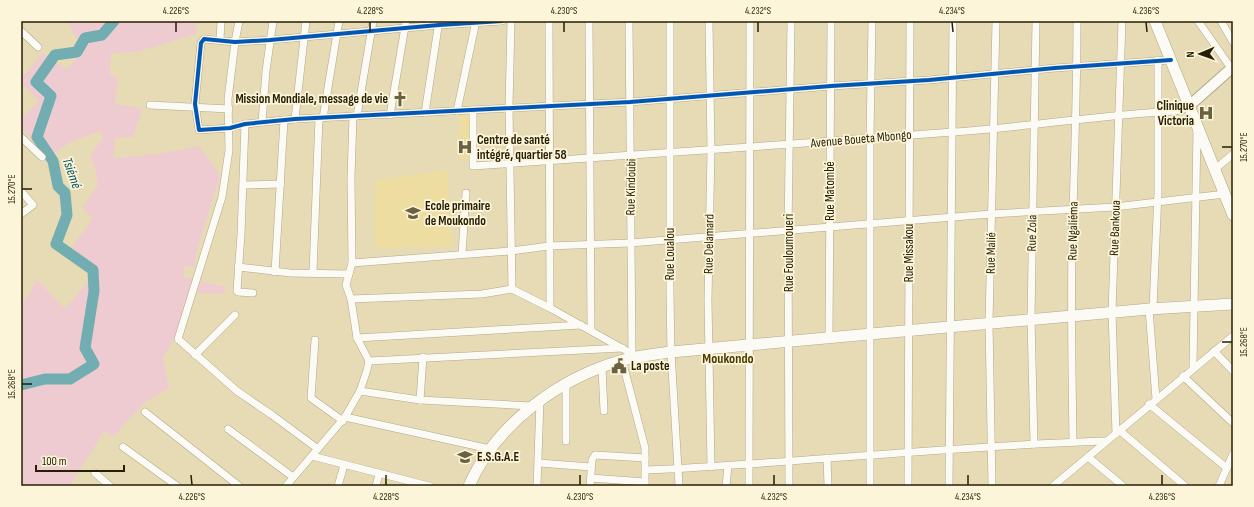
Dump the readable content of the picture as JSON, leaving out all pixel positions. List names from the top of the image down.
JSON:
{
  "streets": {
    "street": [
      "Avenue Boueta Mbongo",
      "Rue Kindoubi",
      "Rue Matombé",
      "Rue Bankoua",
      "Rue Ngaliéma",
      "Rue Zola",
      "Rue Delamard",
      "Rue Fouloumoueri",
      "Rue Missakou",
      "Rue Malié",
      "Rue Loualou"
    ]
  },
  "crossings": [
    ["Avenue Boueta Mbongo", "Rue Kindoubi"],
    ["Avenue Boueta Mbongo", "Rue Matombé"],
    ["Avenue Boueta Mbongo", "Rue Bankoua"],
    ["Avenue Boueta Mbongo", "Rue Ngaliéma"],
    ["Avenue Boueta Mbongo", "Rue Zola"],
    ["Avenue Boueta Mbongo", "Rue Delamard"],
    ["Avenue Boueta Mbongo", "Rue Fouloumoueri"],
    ["Avenue Boueta Mbongo", "Rue Missakou"],
    ["Avenue Boueta Mbongo", "Rue Malié"],
    ["Avenue Boueta Mbongo", "Rue Loualou"]
  ],
  "districts": ["Moukondo"],
  "water": ["Tsiémé"],
  "places": {
    "church": ["Mission Mondiale, message de vie"],
    "hospital": ["Clinique Victoria", "Centre de santé intégré, quartier 58"],
    "school or university": ["Ecole primaire de Moukondo", "E.S.G.A.E"],
    "public building": ["La poste"]
  },
  "scale_bar": "100 m",
  "north": "left",
  "coordinates": [
    "4.226°S",
    "4.228°S",
    "4.230°S",
    "4.232°S",
    "4.234°S",
    "4.236°S",
    "15.270°E",
    "15.268°E"
  ]
}
